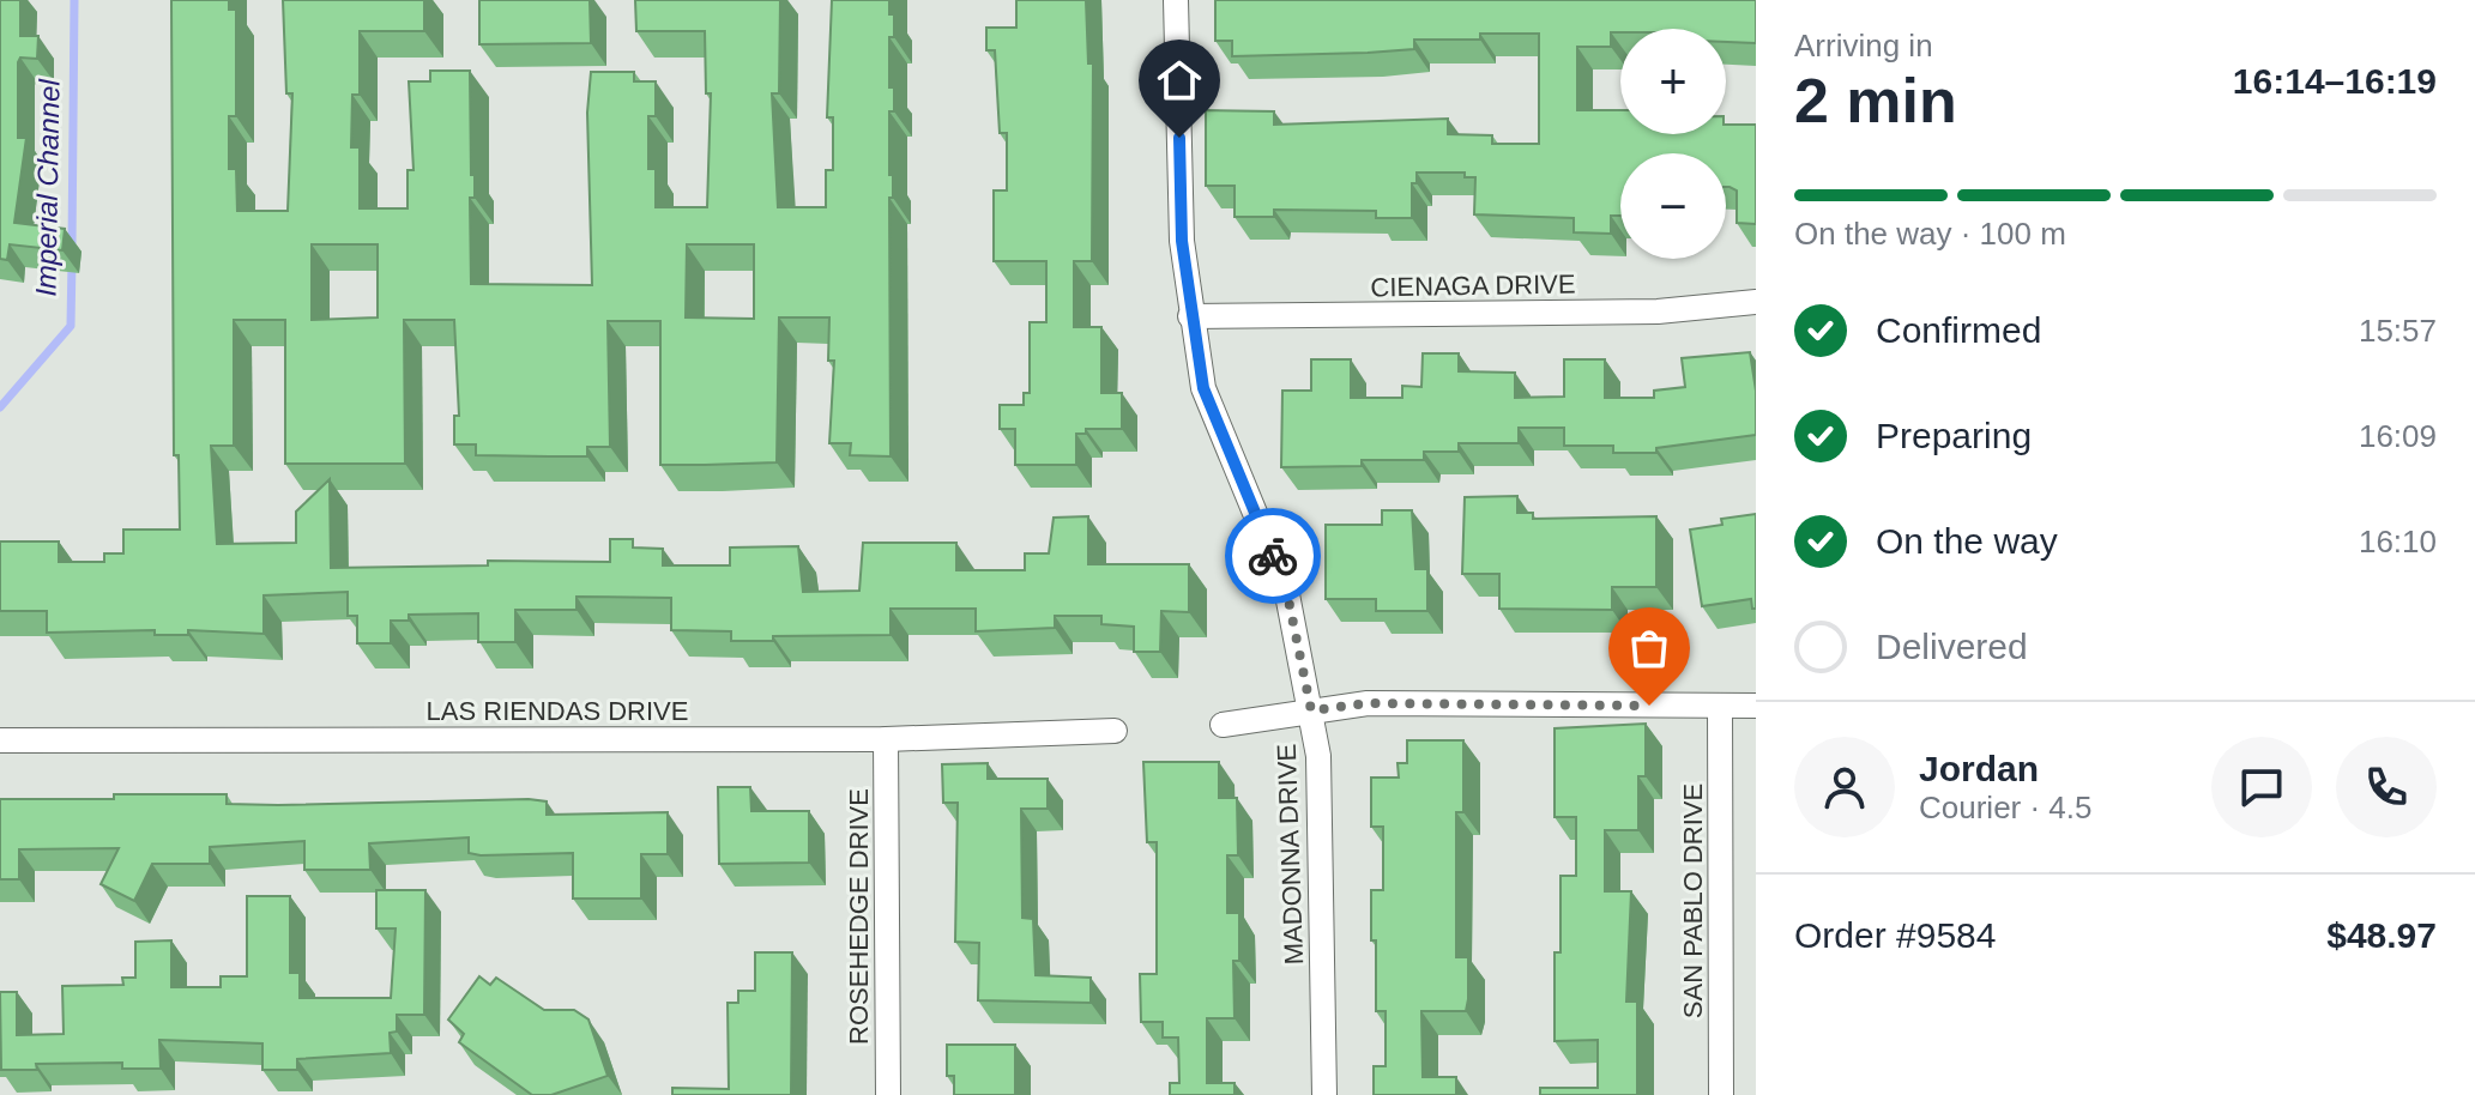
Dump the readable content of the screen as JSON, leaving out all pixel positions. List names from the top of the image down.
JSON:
{
  "streets": {
    "street": [
      "CIENAGA DRIVE",
      "LAS RIENDAS DRIVE",
      "MADONNA DRIVE",
      "SAN PABLO DRIVE",
      "ROSEHEDGE DRIVE"
    ]
  },
  "crossings": [
    ["CIENAGA DRIVE", "MADONNA DRIVE"],
    ["LAS RIENDAS DRIVE", "ROSEHEDGE DRIVE"]
  ],
  "water": ["Imperial Channel"],
  "page": {
    "heading": ["2 min", "Arriving in", "16:14–16:19"],
    "panel": [
      "Jordan",
      "Courier · 4.5",
      "Order #9584",
      "$48.97"
    ],
    "map_buttons": ["+", "−"],
    "bar": "On the way · 100 m",
    "list": [
      ["Confirmed", "15:57"],
      ["Preparing", "16:09"],
      ["On the way", "16:10"],
      "Delivered"
    ]
  }
}
